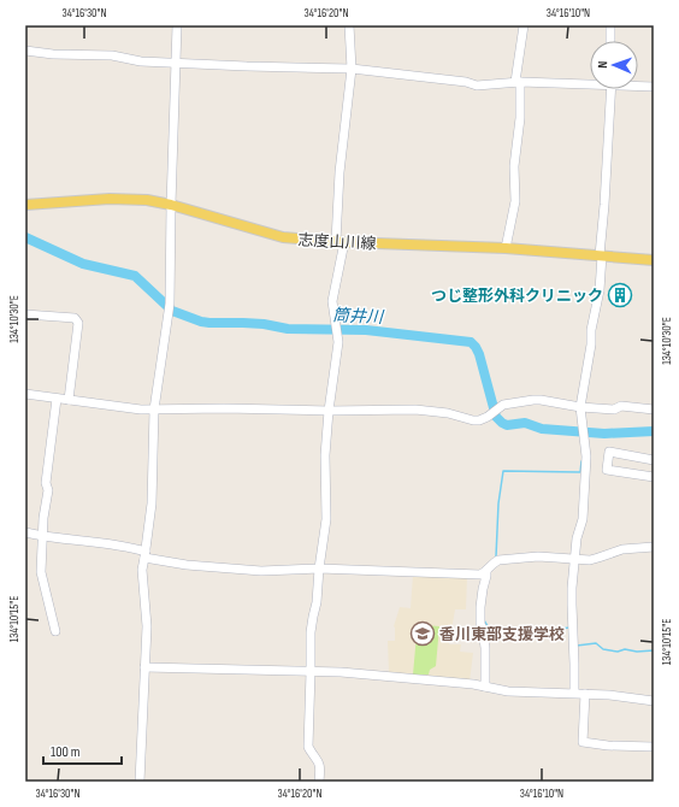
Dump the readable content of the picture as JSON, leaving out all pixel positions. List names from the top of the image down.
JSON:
{
  "streets": {
    "main road": ["志度山川線"]
  },
  "water": ["筒井川"],
  "places": {
    "building": ["つじ整形外科クリニック"],
    "school or university": ["香川東部支援学校"]
  },
  "scale_bar": "100 m",
  "north": "left",
  "coordinates": [
    "34°16'30\"N",
    "34°16'20\"N",
    "34°16'10\"N",
    "134°10'30\"E",
    "134°10'15\"E"
  ]
}
